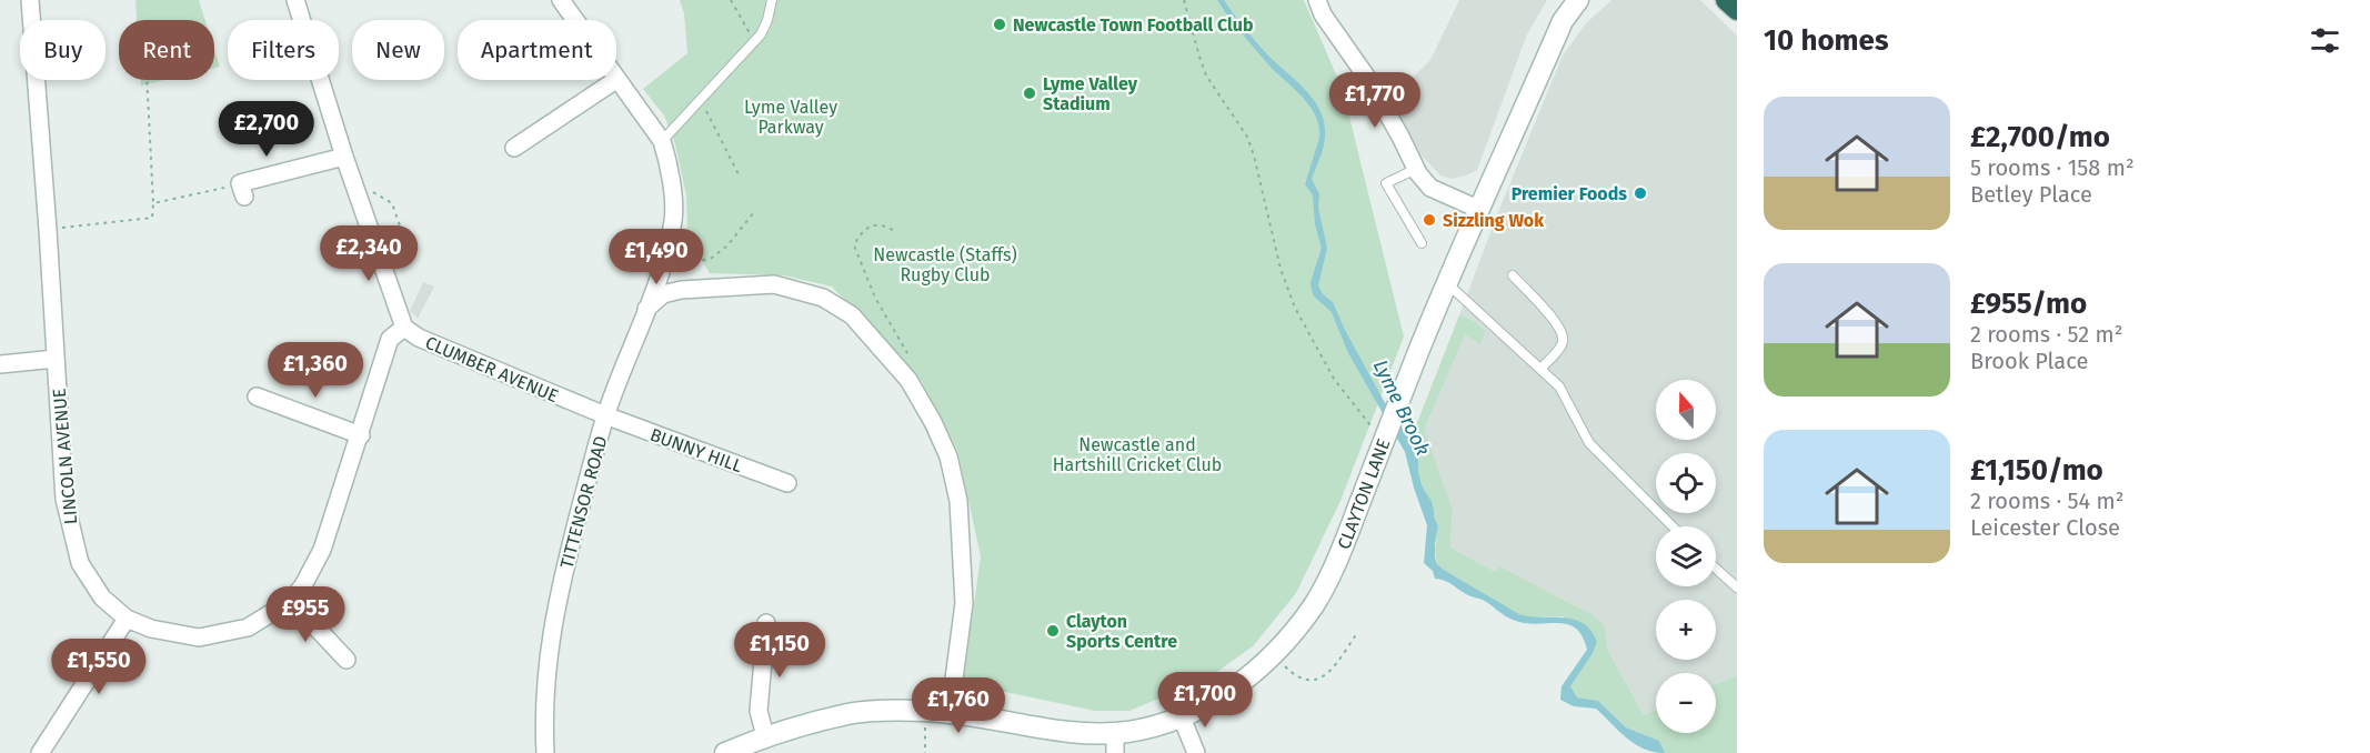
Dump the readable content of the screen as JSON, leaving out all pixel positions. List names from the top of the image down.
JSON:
{
  "streets": {
    "street": [
      "CLUMBER AVENUE",
      "BUNNY HILL",
      "LINCOLN AVENUE",
      "CLAYTON LANE",
      "TITTENSOR ROAD"
    ]
  },
  "crossings": [
    ["CLUMBER AVENUE", "BUNNY HILL"],
    ["CLUMBER AVENUE", "LINCOLN AVENUE"],
    ["CLUMBER AVENUE", "TITTENSOR ROAD"],
    ["BUNNY HILL", "TITTENSOR ROAD"]
  ],
  "water": ["Lyme Brook"],
  "parks": ["Lyme Valley Parkway", "Newcastle (Staffs) Rugby Club", "Newcastle and Hartshill Cricket Club"],
  "places": [
    "Newcastle Town Football Club",
    "Lyme Valley Stadium",
    "Premier Foods",
    "Sizzling Wok",
    "Clayton Sports Centre"
  ],
  "north": "top",
  "page": {
    "heading": "10 homes",
    "chip": [
      "Buy",
      "Rent",
      "Filters",
      "New",
      "Apartment"
    ],
    "price": [
      "£1,770",
      "£2,700",
      "£2,340",
      "£1,490",
      "£1,360",
      "£955",
      "£1,150",
      "£1,550",
      "£1,700",
      "£1,760"
    ],
    "list": [
      {
        "name": "£2,700/mo",
        "note": "5 rooms · 158 m² · Betley Place"
      },
      {
        "name": "£955/mo",
        "note": "2 rooms · 52 m² · Brook Place"
      },
      {
        "name": "£1,150/mo",
        "note": "2 rooms · 54 m² · Leicester Close"
      }
    ],
    "map_buttons": ["+", "−"]
  }
}
